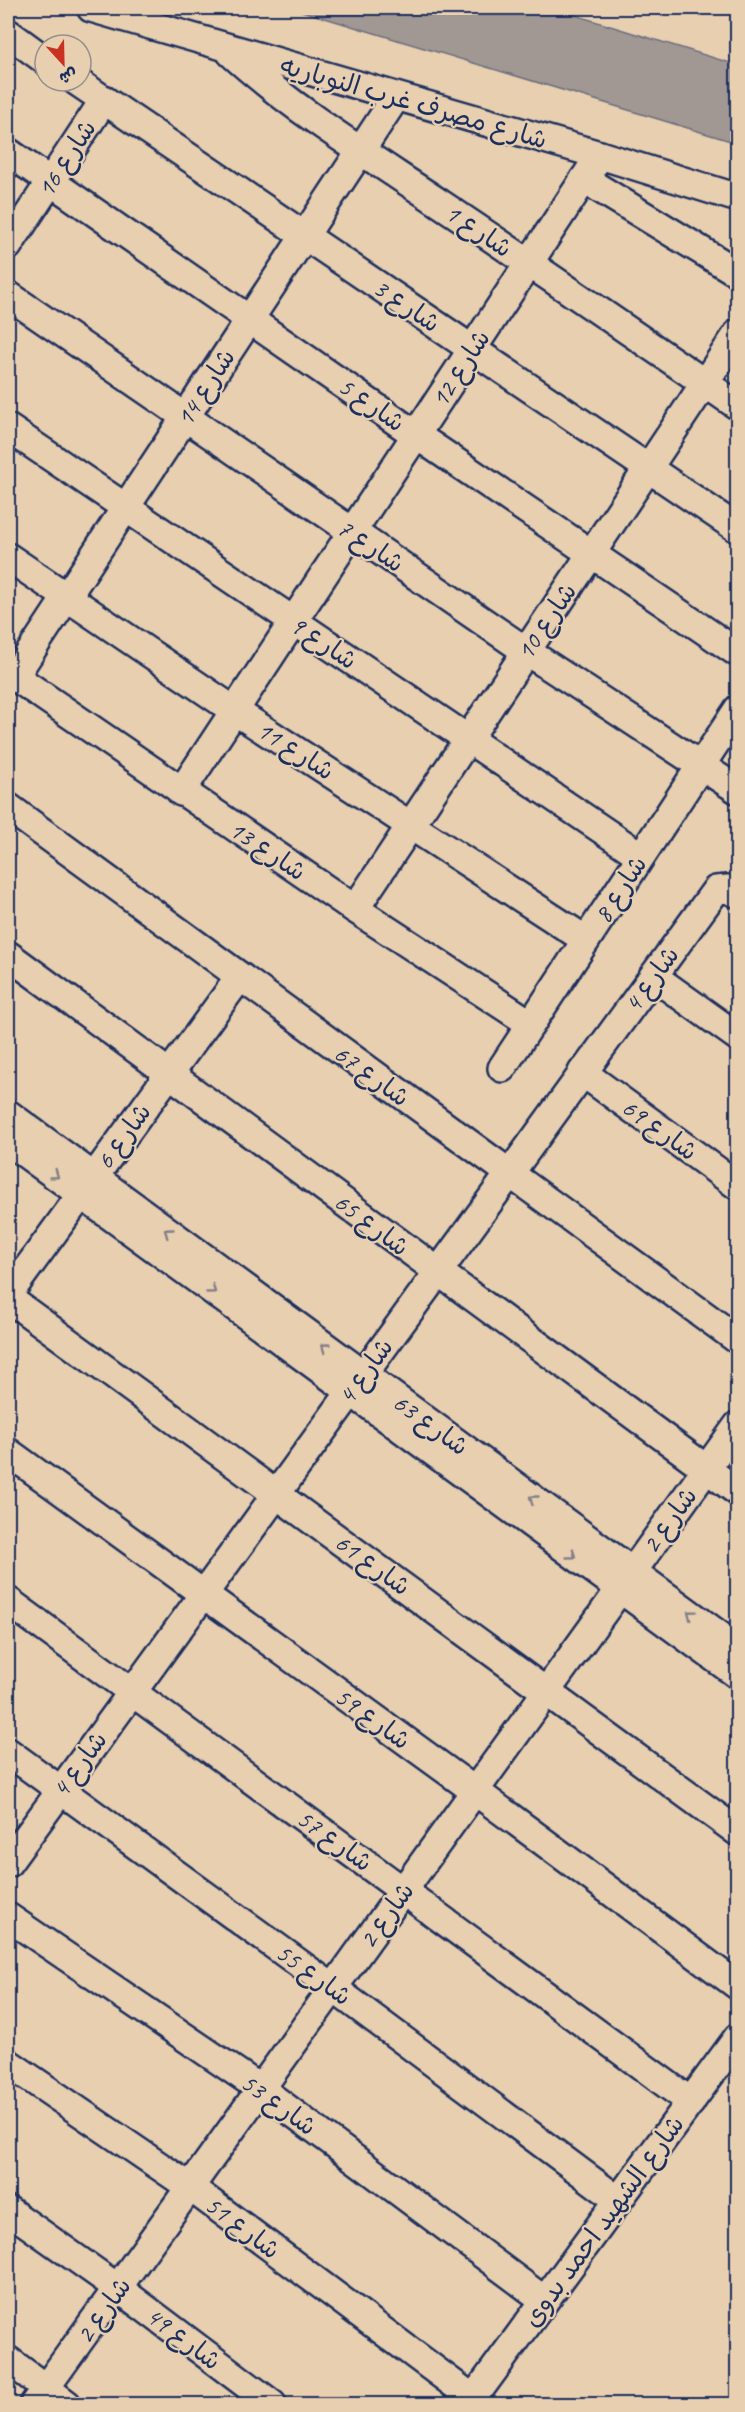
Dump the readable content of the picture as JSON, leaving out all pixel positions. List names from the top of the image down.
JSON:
{
  "streets": {
    "street": [
      "شارع مصرف غرب النوباريه",
      "شارع 16",
      "شارع 1",
      "شارع 3",
      "شارع 12",
      "شارع 14",
      "شارع 5",
      "شارع 7",
      "شارع 10",
      "شارع 9",
      "شارع 11",
      "شارع 13",
      "شارع 8",
      "شارع 4",
      "شارع 67",
      "شارع 69",
      "شارع 6",
      "شارع 65",
      "شارع 63",
      "شارع 2",
      "شارع 61",
      "شارع 59",
      "شارع 57",
      "شارع 55",
      "شارع 53",
      "شارع الشهيد احمد بدوى",
      "شارع 51",
      "شارع 49"
    ]
  },
  "crossings": [
    ["شارع مصرف غرب النوباريه", "شارع 1"],
    ["شارع مصرف غرب النوباريه", "شارع 12"],
    ["شارع مصرف غرب النوباريه", "شارع 14"],
    ["شارع 16", "شارع 3"],
    ["شارع 16", "شارع 5"],
    ["شارع 1", "شارع 12"],
    ["شارع 1", "شارع 14"],
    ["شارع 1", "شارع 10"],
    ["شارع 3", "شارع 12"],
    ["شارع 3", "شارع 14"],
    ["شارع 3", "شارع 10"],
    ["شارع 12", "شارع 5"],
    ["شارع 12", "شارع 7"],
    ["شارع 12", "شارع 9"],
    ["شارع 12", "شارع 11"],
    ["شارع 12", "شارع 13"],
    ["شارع 14", "شارع 5"],
    ["شارع 14", "شارع 7"],
    ["شارع 14", "شارع 9"],
    ["شارع 14", "شارع 11"],
    ["شارع 14", "شارع 13"],
    ["شارع 5", "شارع 10"],
    ["شارع 7", "شارع 10"],
    ["شارع 7", "شارع 8"],
    ["شارع 10", "شارع 9"],
    ["شارع 10", "شارع 11"],
    ["شارع 10", "شارع 13"],
    ["شارع 9", "شارع 8"],
    ["شارع 11", "شارع 8"],
    ["شارع 13", "شارع 8"],
    ["شارع 4", "شارع 67"],
    ["شارع 4", "شارع 69"],
    ["شارع 4", "شارع 65"],
    ["شارع 4", "شارع 63"],
    ["شارع 4", "شارع 61"],
    ["شارع 4", "شارع 59"],
    ["شارع 4", "شارع 57"],
    ["شارع 4", "شارع 55"],
    ["شارع 67", "شارع 6"],
    ["شارع 6", "شارع 65"],
    ["شارع 6", "شارع 63"],
    ["شارع 6", "شارع 61"],
    ["شارع 65", "شارع 2"],
    ["شارع 63", "شارع 2"],
    ["شارع 2", "شارع 61"],
    ["شارع 2", "شارع 59"],
    ["شارع 2", "شارع 57"],
    ["شارع 2", "شارع 55"],
    ["شارع 2", "شارع 53"],
    ["شارع 2", "شارع 51"],
    ["شارع 2", "شارع 49"],
    ["شارع 57", "شارع الشهيد احمد بدوى"],
    ["شارع 55", "شارع الشهيد احمد بدوى"],
    ["شارع 53", "شارع الشهيد احمد بدوى"],
    ["شارع الشهيد احمد بدوى", "شارع 51"]
  ],
  "north": "bottom"
}
